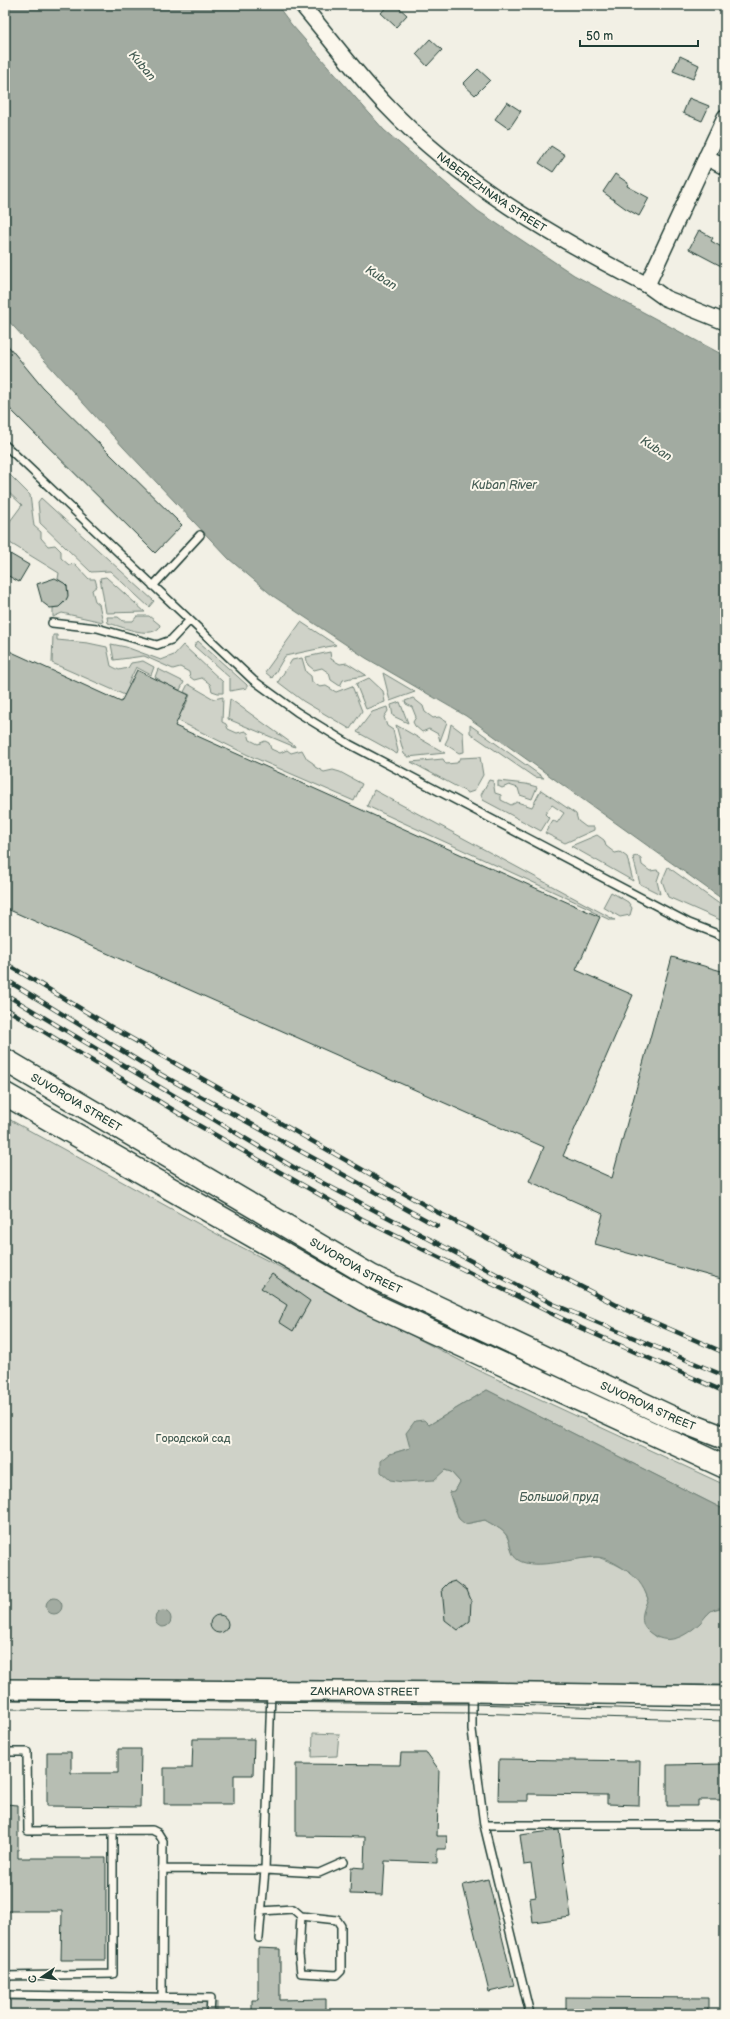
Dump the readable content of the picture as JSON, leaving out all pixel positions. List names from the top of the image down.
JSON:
{
  "streets": {
    "main road": ["SUVOROVA STREET"],
    "street": ["NABEREZHNAYA STREET", "ZAKHAROVA STREET"]
  },
  "water": ["Kuban", "Kuban River", "Большой пруд"],
  "parks": ["Городской сад"],
  "scale_bar": "50 m",
  "north": "left"
}
